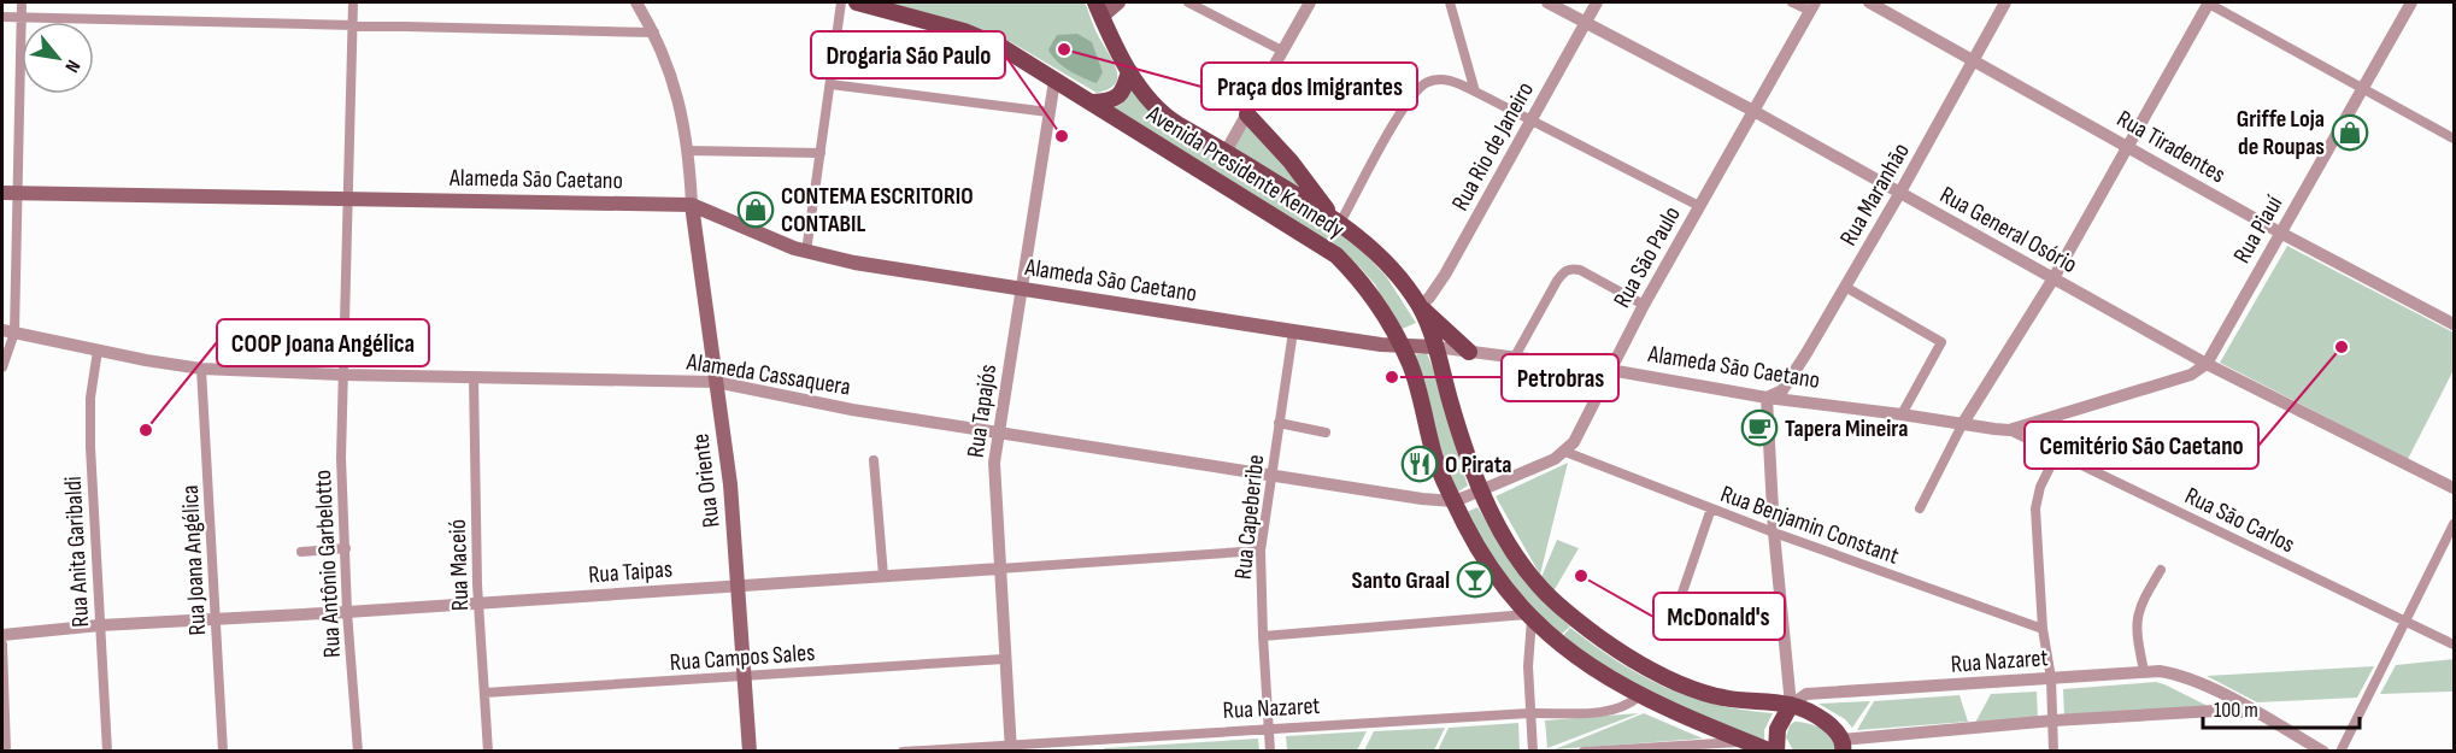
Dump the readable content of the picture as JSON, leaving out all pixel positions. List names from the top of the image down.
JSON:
{
  "streets": {
    "main road": ["Avenida Presidente Kennedy", "Alameda São Caetano", "Rua Oriente"],
    "street": [
      "Rua Rio de Janeiro",
      "Rua Tiradentes",
      "Rua Maranhão",
      "Rua General Osório",
      "Rua Piauí",
      "Rua São Paulo",
      "Alameda Cassaquera",
      "Rua Tapajós",
      "Rua Capeberibe",
      "Rua São Carlos",
      "Rua Benjamin Constant",
      "Rua Anita Garibaldi",
      "Rua Joana Angélica",
      "Rua Antônio Garbelotto",
      "Rua Maceió",
      "Rua Taipas",
      "Rua Campos Sales",
      "Rua Nazaret"
    ]
  },
  "crossings": [
    ["Rua Rio de Janeiro", "Avenida Presidente Kennedy"],
    ["Rua Rio de Janeiro", "Rua General Osório"],
    ["Rua Tiradentes", "Rua Maranhão"],
    ["Rua Tiradentes", "Rua Piauí"],
    ["Avenida Presidente Kennedy", "Alameda São Caetano"],
    ["Avenida Presidente Kennedy", "Alameda Cassaquera"],
    ["Avenida Presidente Kennedy", "Rua Tapajós"],
    ["Avenida Presidente Kennedy", "Rua Nazaret"],
    ["Alameda São Caetano", "Rua Maranhão"],
    ["Alameda São Caetano", "Rua General Osório"],
    ["Alameda São Caetano", "Rua Piauí"],
    ["Alameda São Caetano", "Rua São Paulo"],
    ["Alameda São Caetano", "Rua Tapajós"],
    ["Alameda São Caetano", "Rua Oriente"],
    ["Alameda São Caetano", "Rua Capeberibe"],
    ["Alameda São Caetano", "Rua São Carlos"],
    ["Alameda São Caetano", "Rua Antônio Garbelotto"],
    ["Rua Maranhão", "Rua General Osório"],
    ["Rua General Osório", "Rua Piauí"],
    ["Rua General Osório", "Rua São Paulo"],
    ["Rua São Paulo", "Rua Benjamin Constant"],
    ["Alameda Cassaquera", "Rua Tapajós"],
    ["Alameda Cassaquera", "Rua Oriente"],
    ["Alameda Cassaquera", "Rua Capeberibe"],
    ["Alameda Cassaquera", "Rua Anita Garibaldi"],
    ["Alameda Cassaquera", "Rua Joana Angélica"],
    ["Alameda Cassaquera", "Rua Antônio Garbelotto"],
    ["Alameda Cassaquera", "Rua Maceió"],
    ["Rua Tapajós", "Rua Taipas"],
    ["Rua Tapajós", "Rua Campos Sales"],
    ["Rua Tapajós", "Rua Nazaret"],
    ["Rua Oriente", "Rua Taipas"],
    ["Rua Oriente", "Rua Campos Sales"],
    ["Rua Capeberibe", "Rua Taipas"],
    ["Rua Capeberibe", "Rua Nazaret"],
    ["Rua Anita Garibaldi", "Rua Taipas"],
    ["Rua Joana Angélica", "Rua Taipas"],
    ["Rua Antônio Garbelotto", "Rua Taipas"],
    ["Rua Maceió", "Rua Taipas"],
    ["Rua Maceió", "Rua Campos Sales"]
  ],
  "places": {
    "other": [
      "Praça dos Imigrantes",
      "Drogaria São Paulo",
      "Cemitério São Caetano",
      "Petrobras",
      "COOP Joana Angélica",
      "McDonald's"
    ],
    "shop": ["Griffe Loja de Roupas", "CONTEMA ESCRITORIO CONTABIL"],
    "cafe": ["Tapera Mineira"],
    "restaurant": ["O Pirata"],
    "bar": ["Santo Graal"]
  },
  "scale_bar": "100 m",
  "north": "bottom right"
}
